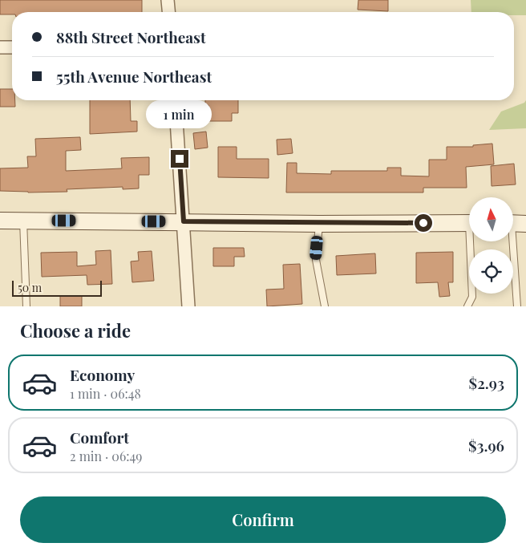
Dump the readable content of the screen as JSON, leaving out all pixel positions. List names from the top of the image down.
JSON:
{
  "scale_bar": "50 m",
  "north": "top",
  "page": {
    "banner": ["88th Street Northeast", "55th Avenue Northeast"],
    "bubble": "1 min",
    "scale": "50 m",
    "heading": "Choose a ride",
    "list": [
      {
        "name": "Economy",
        "note": "1 min · 06:48",
        "value": "$2.93"
      },
      {
        "name": "Comfort",
        "note": "2 min · 06:49",
        "value": "$3.96"
      }
    ],
    "buttons": "Confirm"
  }
}
